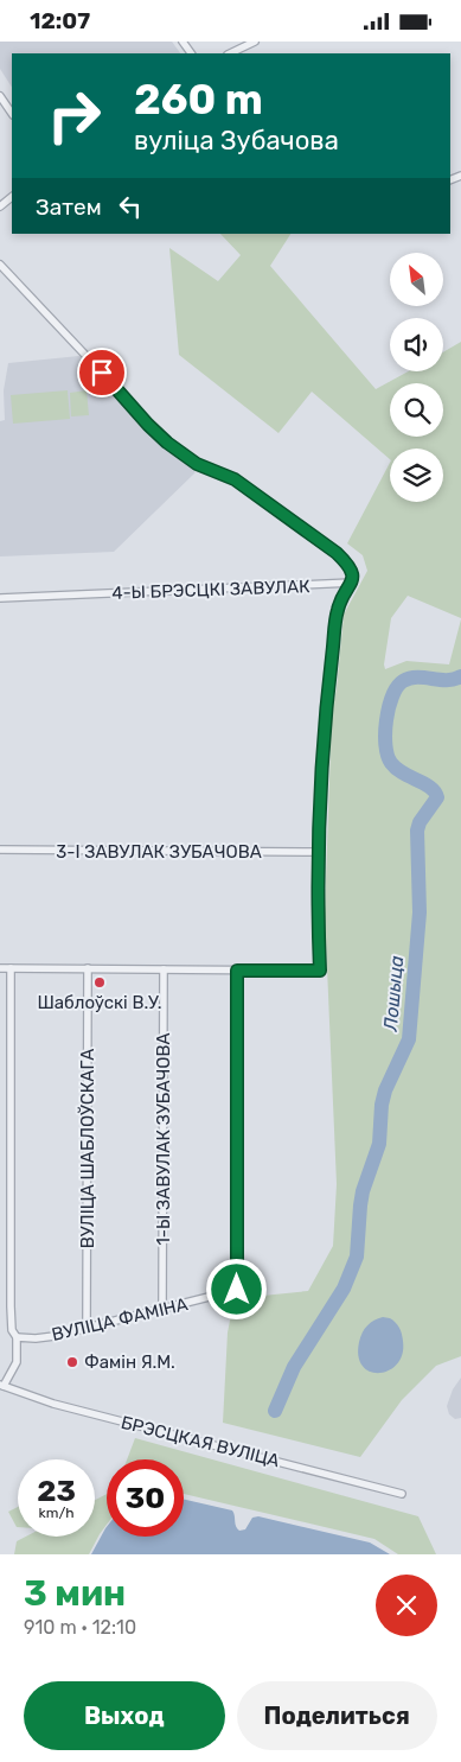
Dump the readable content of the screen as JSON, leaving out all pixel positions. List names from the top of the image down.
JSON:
{
  "streets": {
    "street": [
      "4-Ы БРЭСЦКІ ЗАВУЛАК",
      "3-І ЗАВУЛАК ЗУБАЧОВА",
      "1-Ы ЗАВУЛАК ЗУБАЧОВА",
      "ВУЛІЦА ШАБЛОЎСКАГА",
      "ВУЛІЦА ФАМІНА",
      "БРЭСЦКАЯ ВУЛІЦА"
    ]
  },
  "crossings": [
    ["1-Ы ЗАВУЛАК ЗУБАЧОВА", "ВУЛІЦА ФАМІНА"],
    ["ВУЛІЦА ШАБЛОЎСКАГА", "ВУЛІЦА ФАМІНА"]
  ],
  "water": ["Лошыца"],
  "places": ["Шаблоўскі В.У.", "Фамін Я.М."],
  "north": "top left",
  "page": {
    "status": "12:07",
    "turn": ["260 m", "вуліца Зубачова"],
    "then": "Затем",
    "speed": "23 km/h",
    "limit": "30",
    "heading": ["3 мин", "910 m · 12:10"],
    "buttons": ["Выход", "Поделиться"]
  }
}
